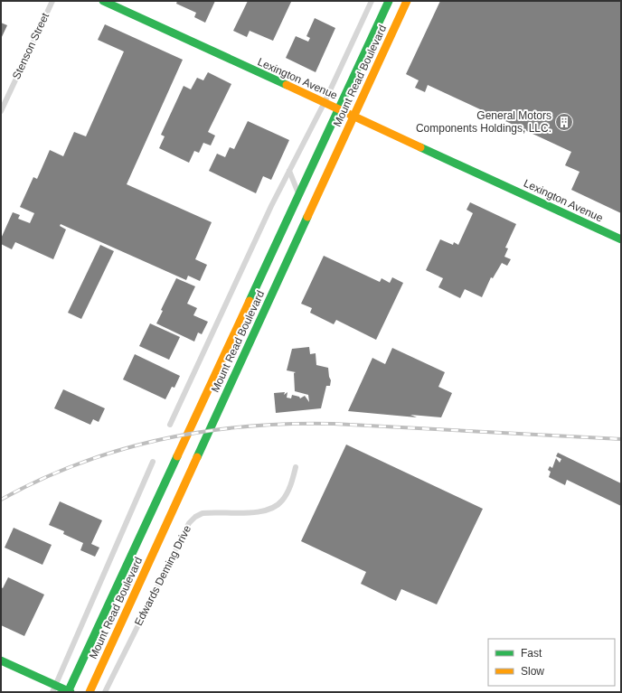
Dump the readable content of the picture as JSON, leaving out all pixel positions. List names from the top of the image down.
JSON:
{
  "streets": {
    "main road": ["Mount Read Boulevard", "Lexington Avenue"],
    "street": ["Stenson Street", "Edwards Deming Drive"]
  },
  "crossings": [
    ["Mount Read Boulevard", "Lexington Avenue"]
  ],
  "places": {
    "building": ["General Motors Components Holdings, LLC."]
  },
  "legend": ["Fast", "Slow"]
}
